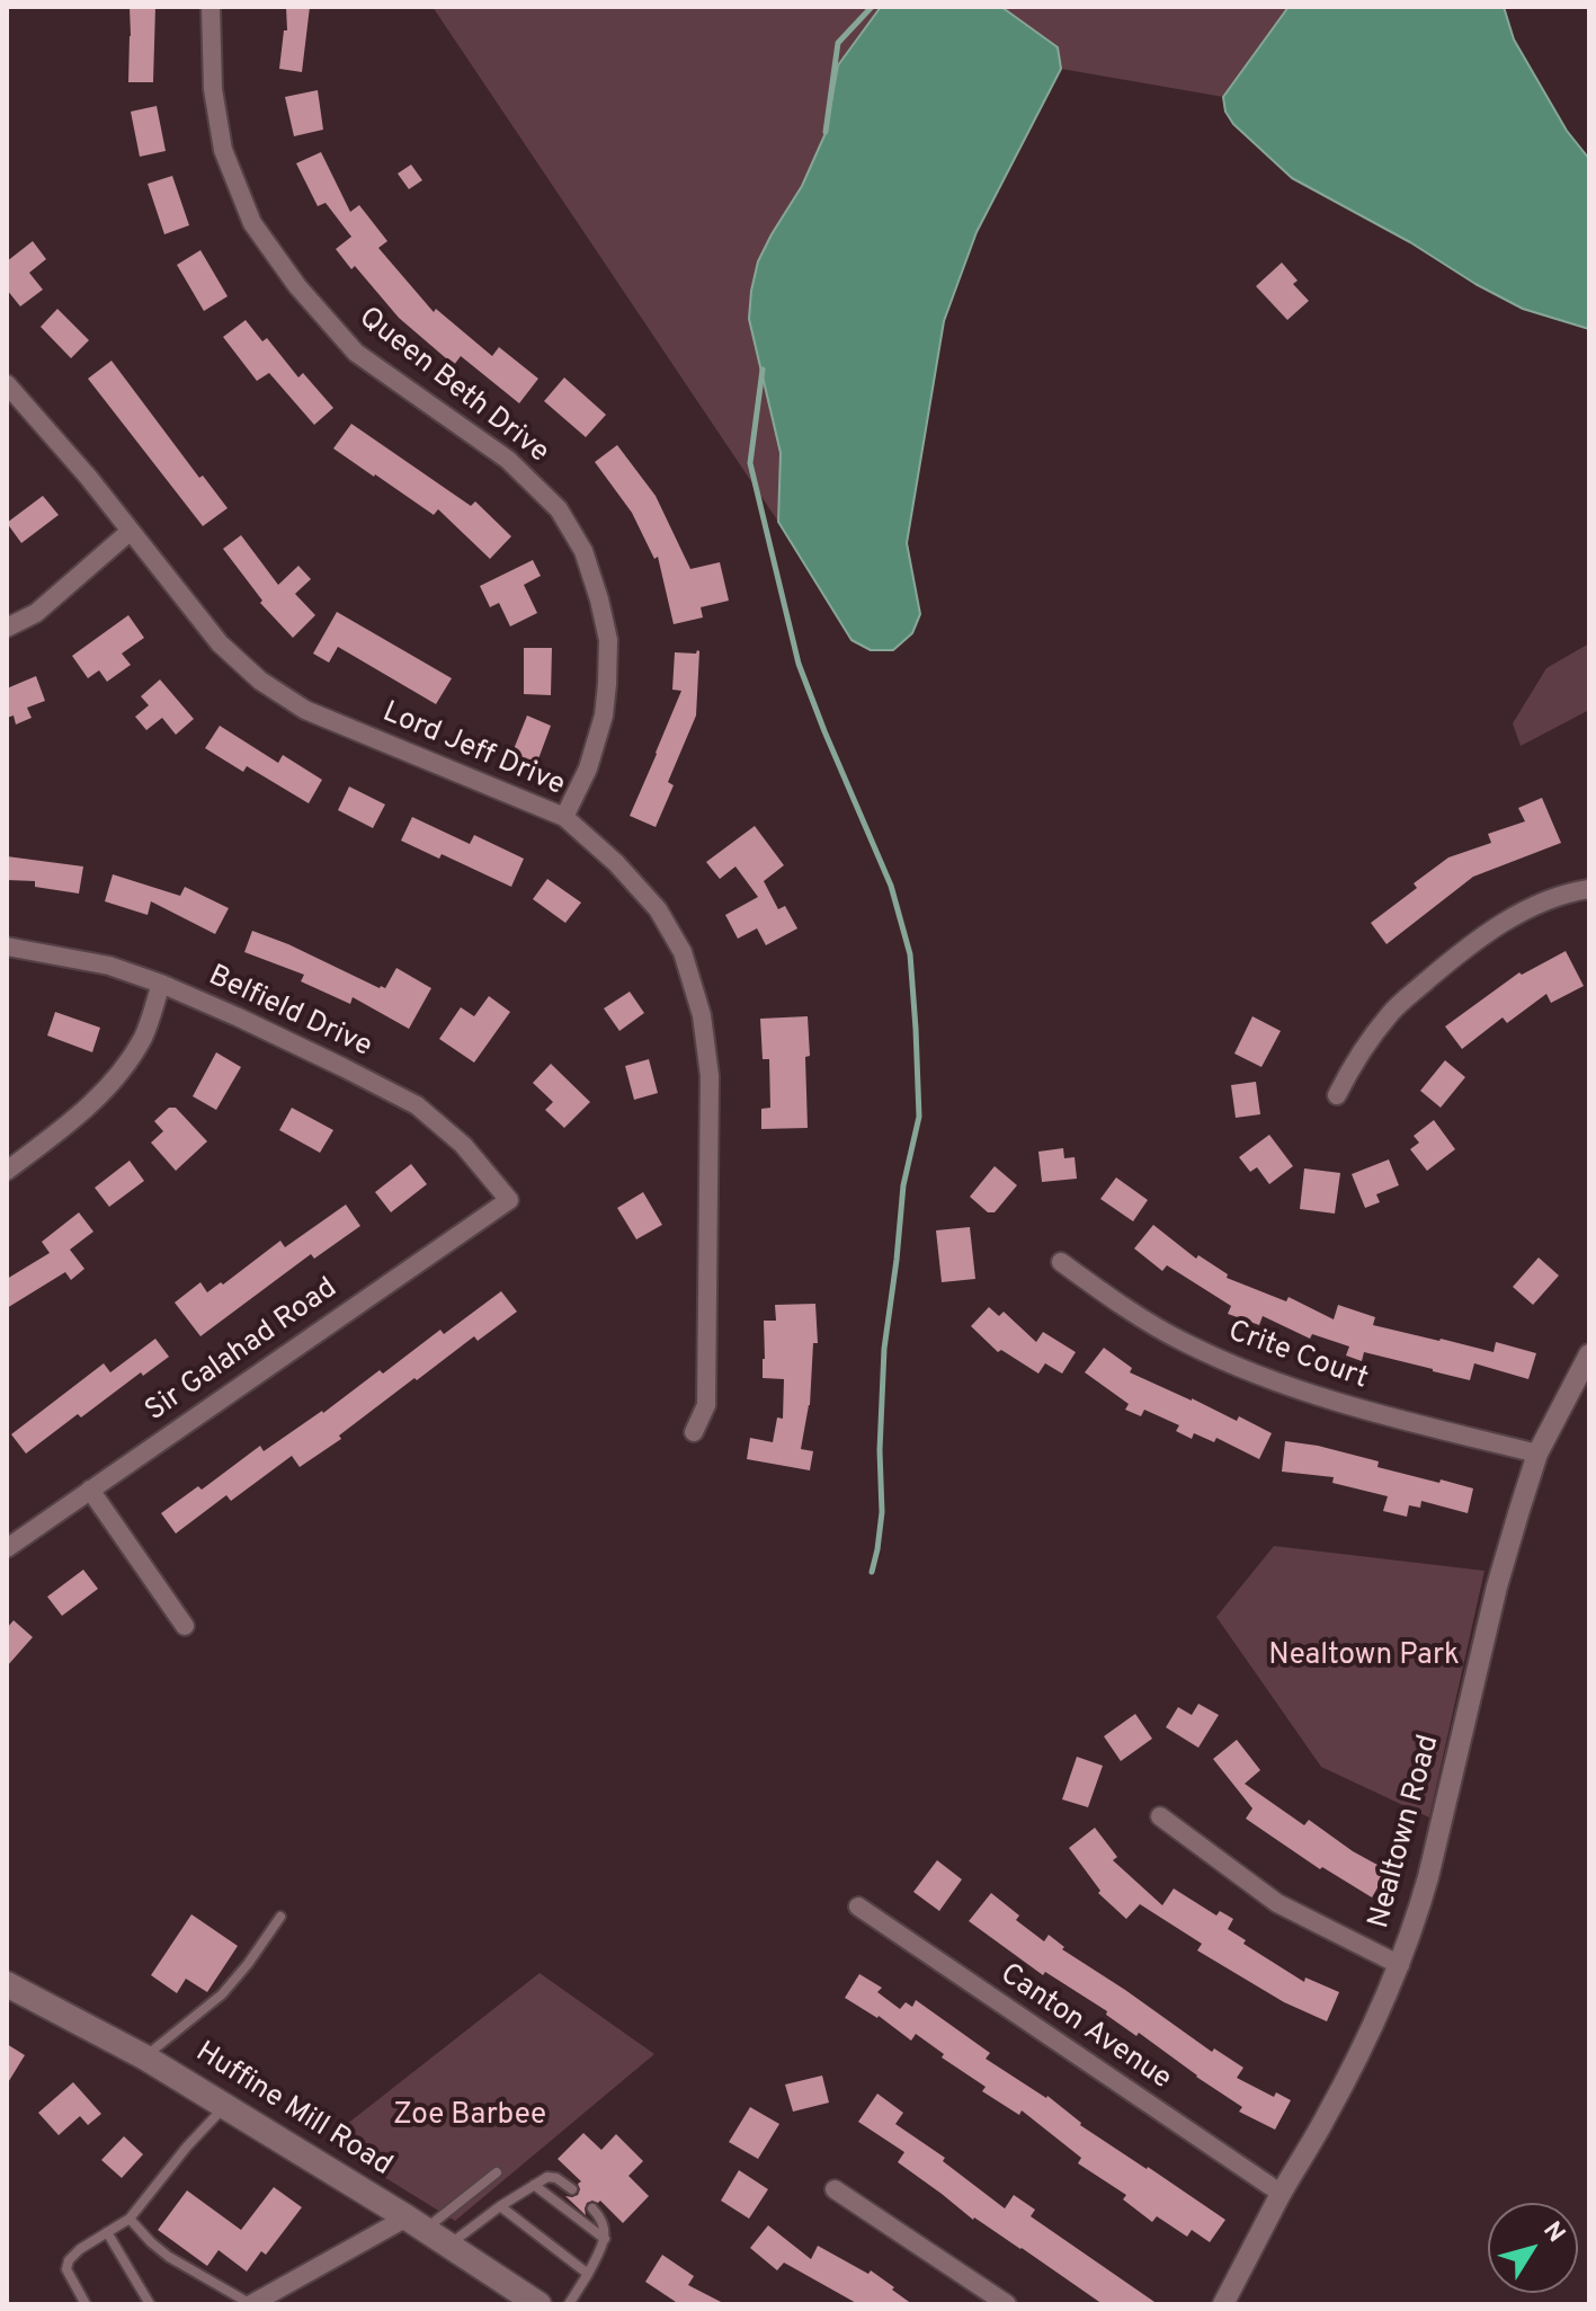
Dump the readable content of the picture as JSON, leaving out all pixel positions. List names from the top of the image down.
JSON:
{
  "streets": {
    "main road": ["Huffine Mill Road"],
    "street": [
      "Queen Beth Drive",
      "Lord Jeff Drive",
      "Belfield Drive",
      "Sir Galahad Road",
      "Crite Court",
      "Nealtown Road",
      "Canton Avenue"
    ]
  },
  "crossings": [
    ["Queen Beth Drive", "Lord Jeff Drive"],
    ["Belfield Drive", "Sir Galahad Road"],
    ["Crite Court", "Nealtown Road"],
    ["Nealtown Road", "Canton Avenue"]
  ],
  "parks": ["Nealtown Park", "Zoe Barbee"],
  "north": "top right"
}
